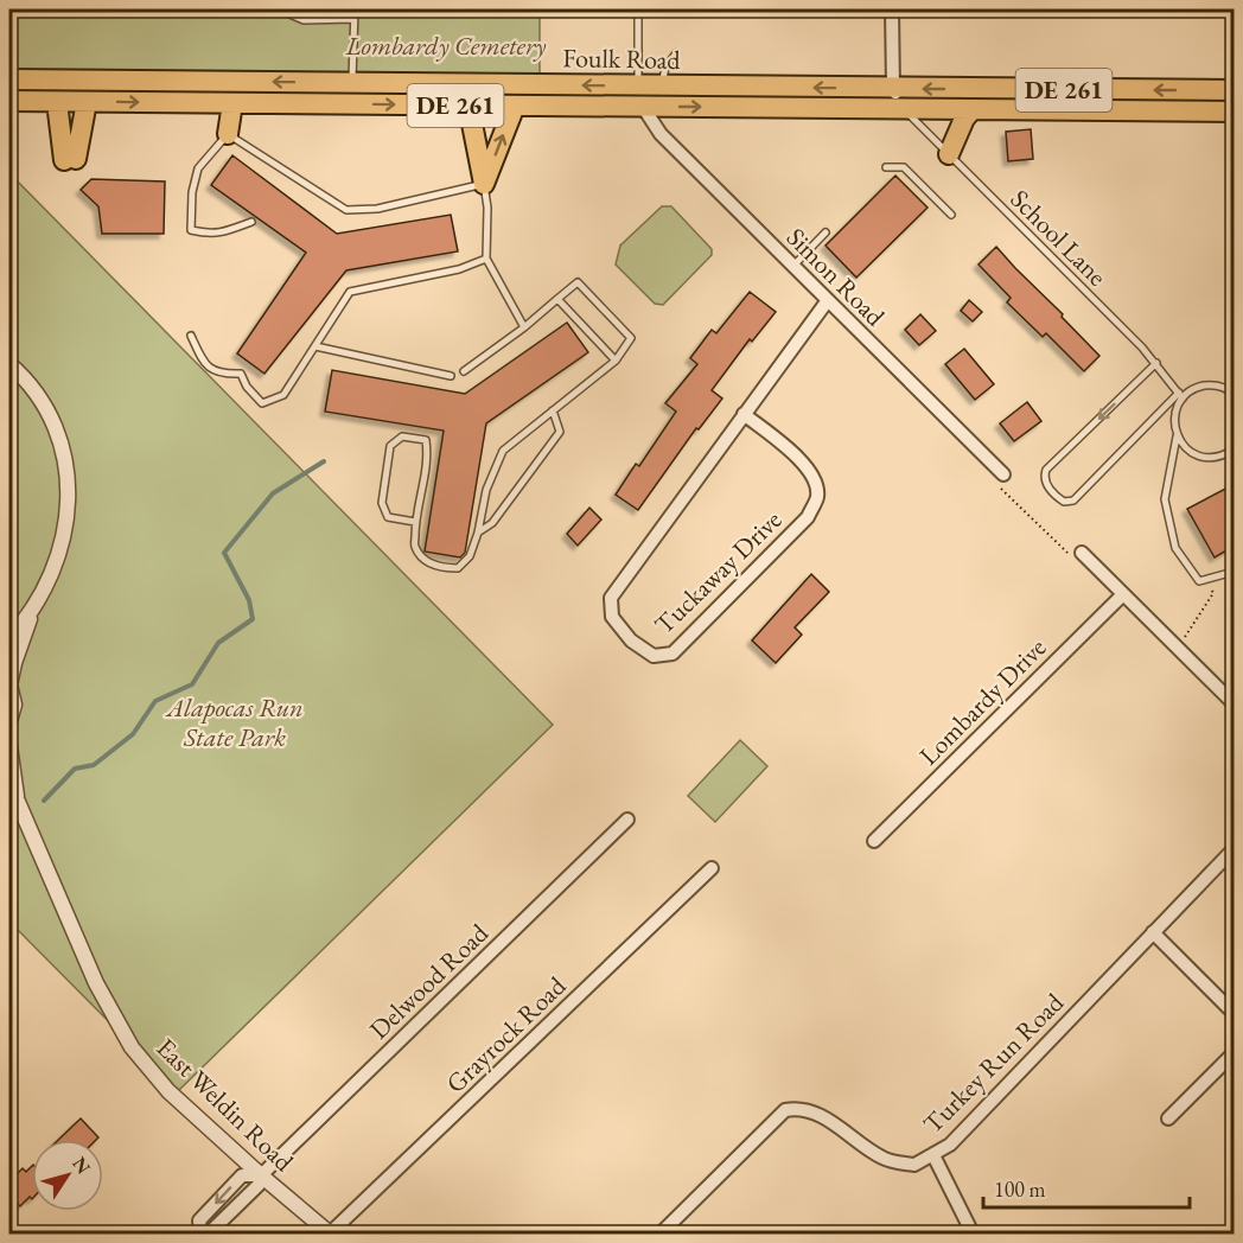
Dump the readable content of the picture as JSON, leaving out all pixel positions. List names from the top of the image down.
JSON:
{
  "streets": {
    "main road": ["Foulk Road", "DE 261"],
    "street": [
      "Simon Road",
      "Tuckaway Drive",
      "Lombardy Drive",
      "Delwood Road",
      "Grayrock Road",
      "Turkey Run Road",
      "East Weldin Road"
    ],
    "lane": ["School Lane"]
  },
  "crossings": [
    ["Foulk Road", "School Lane"],
    ["Foulk Road", "Simon Road"],
    ["Simon Road", "Tuckaway Drive"],
    ["Delwood Road", "East Weldin Road"],
    ["Grayrock Road", "East Weldin Road"]
  ],
  "parks": ["Lombardy Cemetery", "Alapocas Run State Park"],
  "scale_bar": "100 m",
  "north": "top right"
}
